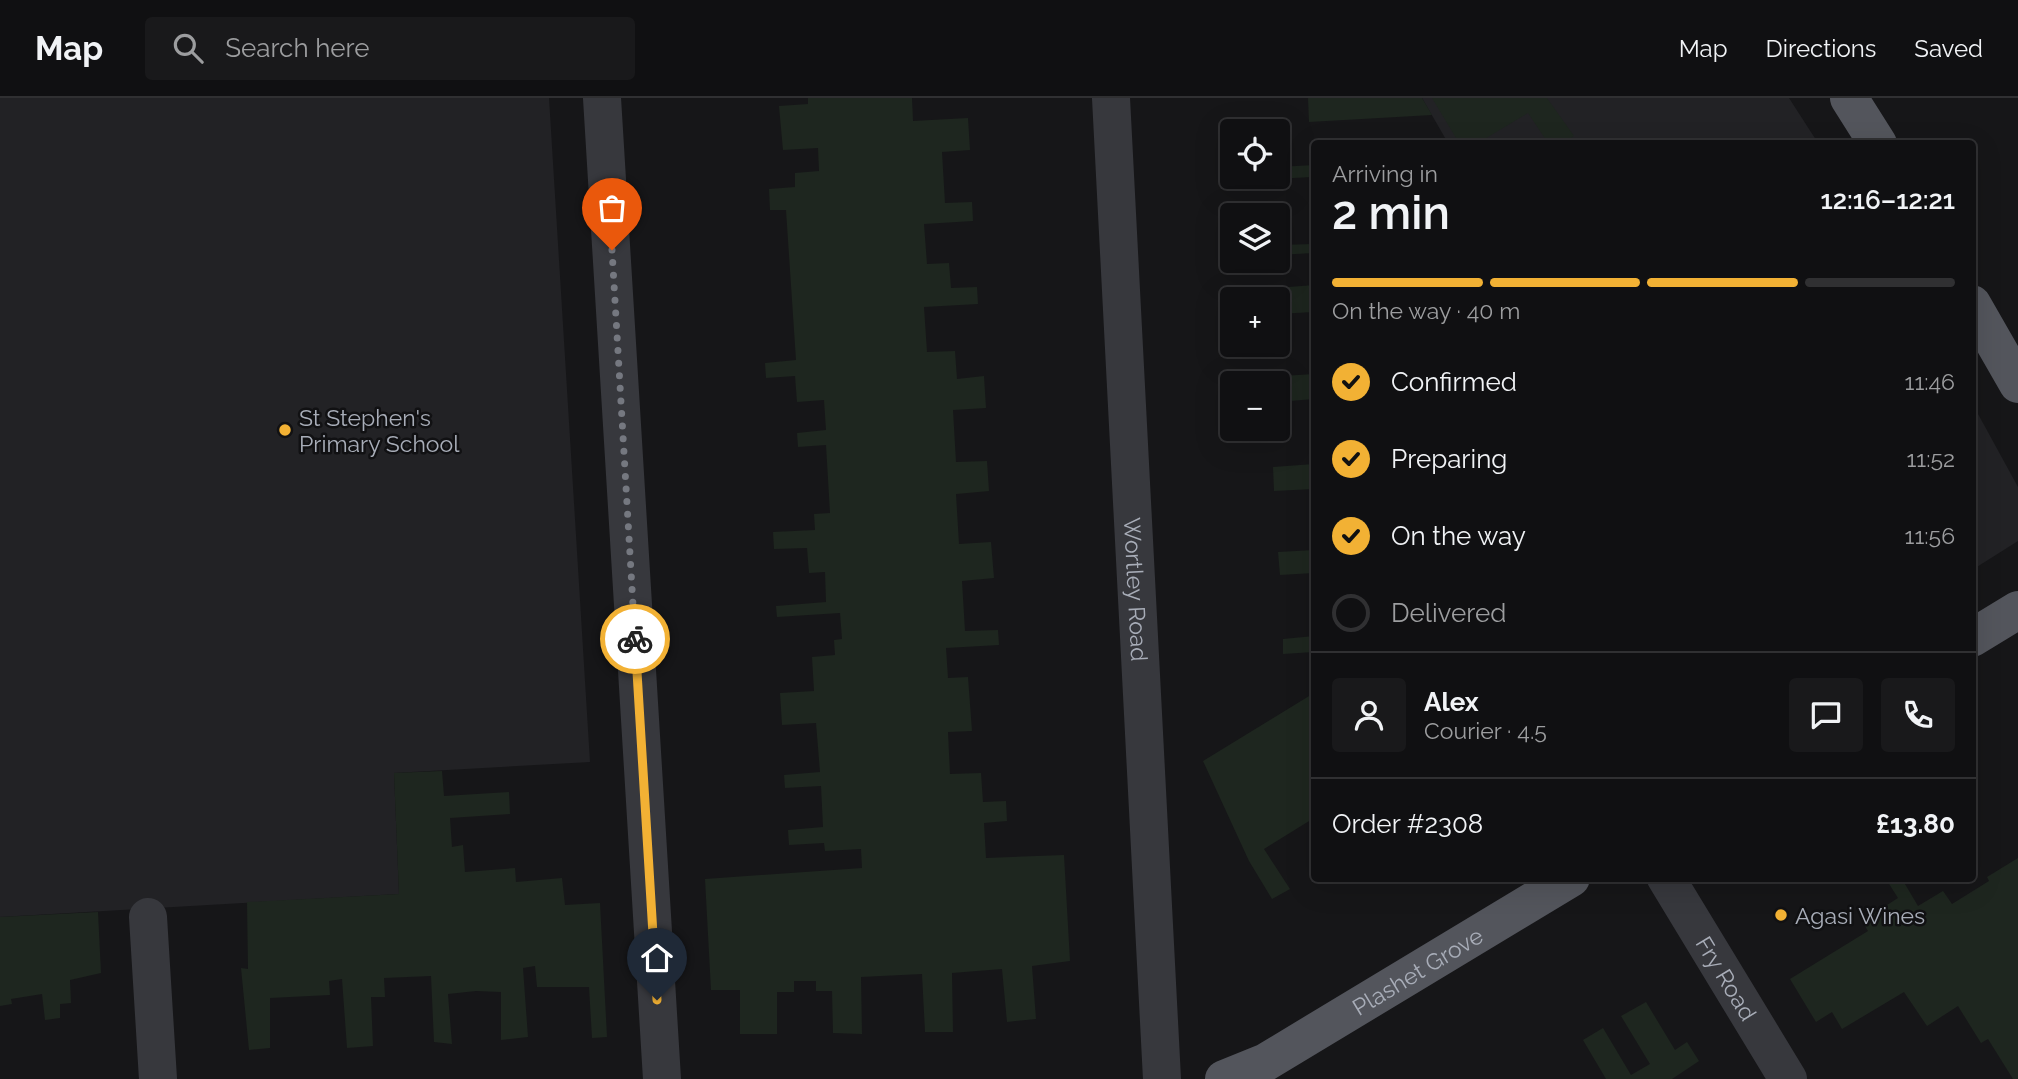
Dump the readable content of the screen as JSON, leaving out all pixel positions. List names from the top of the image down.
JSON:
{
  "streets": {
    "main road": ["Plashet Grove"],
    "street": ["Wortley Road", "Fry Road"]
  },
  "places": ["St Stephen's Primary School", "Agasi Wines"],
  "page": {
    "header": "Map",
    "search": "Search here",
    "nav": ["Map", "Directions", "Saved"],
    "map_buttons": ["+", "−"],
    "heading": ["2 min", "Arriving in", "12:16–12:21"],
    "panel": [
      "Alex",
      "Courier · 4.5",
      "Order #2308",
      "£13.80"
    ],
    "bar": "On the way · 40 m",
    "list": [
      ["Confirmed", "11:46"],
      ["Preparing", "11:52"],
      ["On the way", "11:56"],
      "Delivered"
    ]
  }
}
